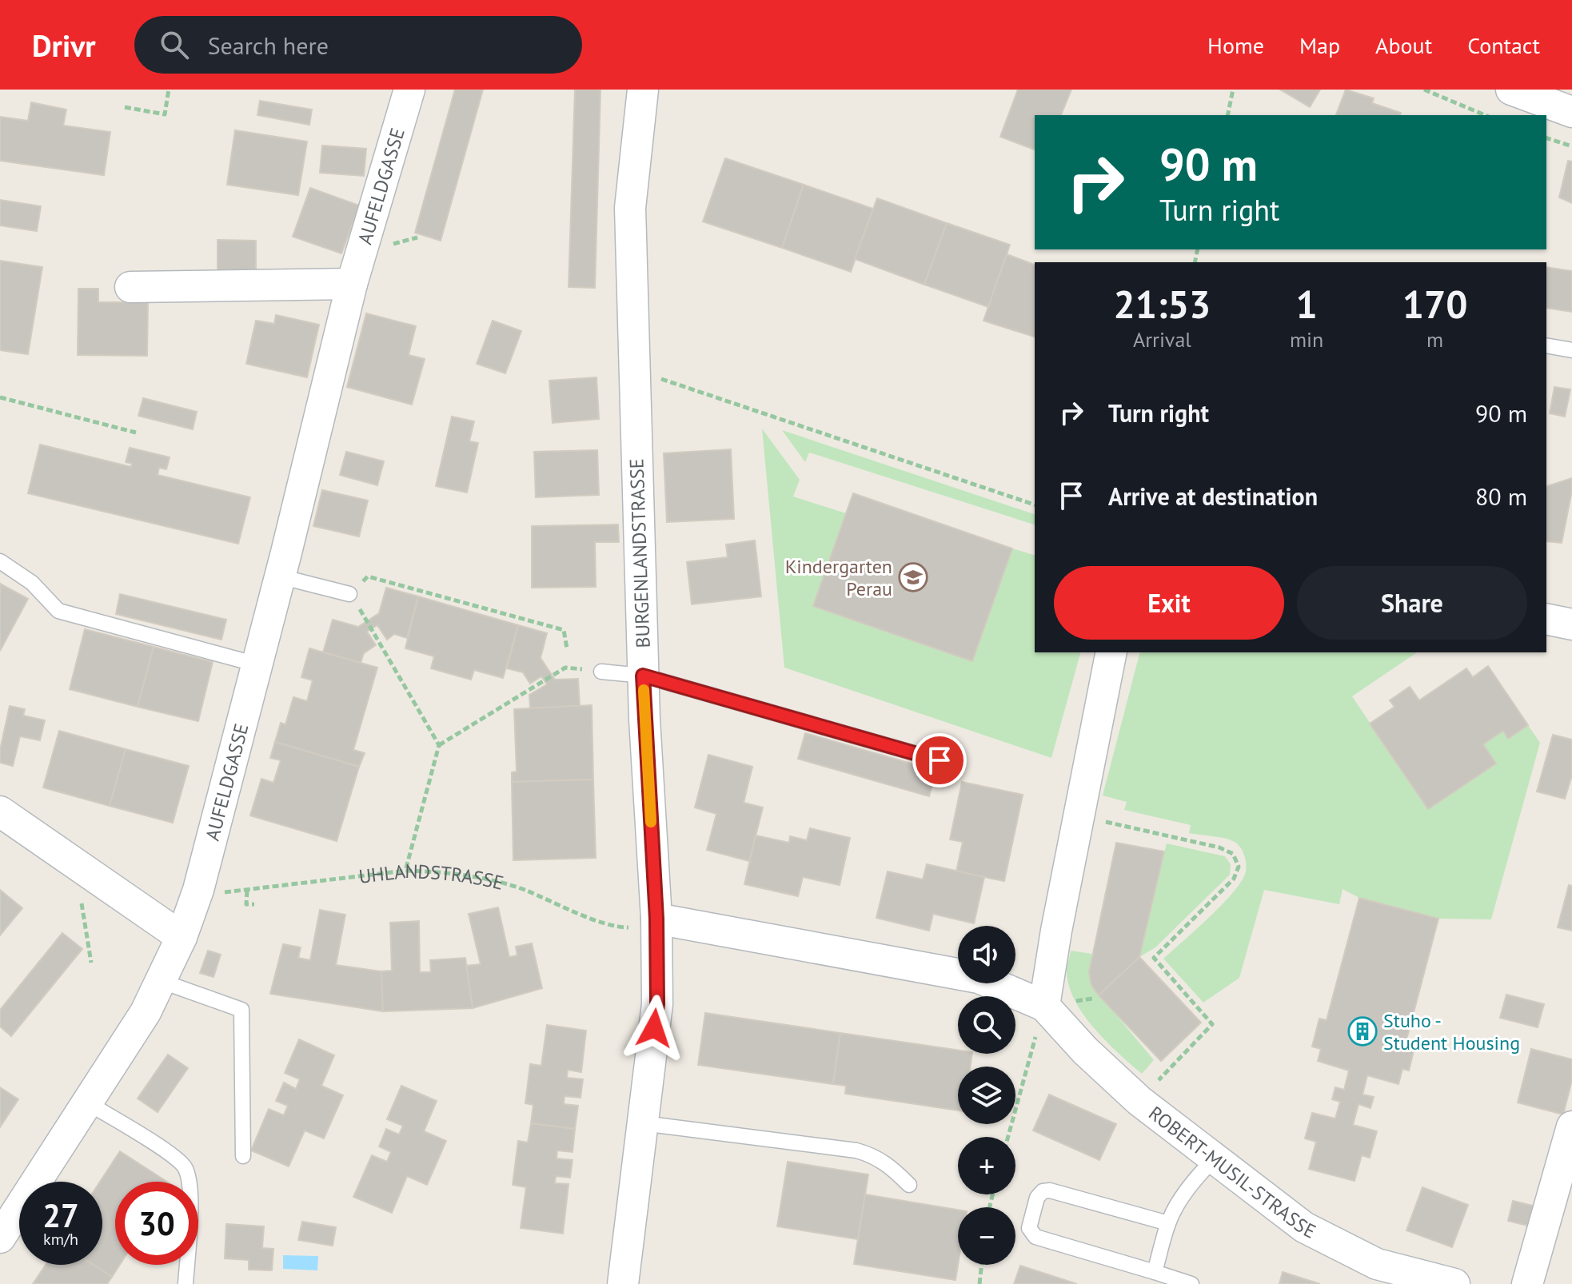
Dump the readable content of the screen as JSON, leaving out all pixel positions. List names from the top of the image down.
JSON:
{
  "streets": {
    "street": ["AUFELDGASSE", "BURGENLANDSTRASSE", "ROBERT-MUSIL-STRASSE"],
    "path": ["UHLANDSTRASSE"]
  },
  "crossings": [
    ["AUFELDGASSE", "UHLANDSTRASSE"],
    ["BURGENLANDSTRASSE", "UHLANDSTRASSE"],
    ["BURGENLANDSTRASSE", "ROBERT-MUSIL-STRASSE"],
    ["UHLANDSTRASSE", "ROBERT-MUSIL-STRASSE"]
  ],
  "places": {
    "school or university": ["Kindergarten Perau"],
    "building": ["Stuho - Student Housing"]
  },
  "page": {
    "header": "Drivr",
    "search": "Search here",
    "nav": [
      "Home",
      "Map",
      "About",
      "Contact"
    ],
    "turn": ["90 m", "Turn right"],
    "eta": [
      "21:53",
      "Arrival",
      "1",
      "min",
      "170",
      "m"
    ],
    "list": [
      {
        "name": "Turn right",
        "value": "90 m"
      },
      {
        "name": "Arrive at destination",
        "value": "80 m"
      }
    ],
    "buttons": ["Exit", "Share"],
    "map_buttons": ["+", "−"],
    "speed": "27 km/h",
    "limit": "30"
  }
}
